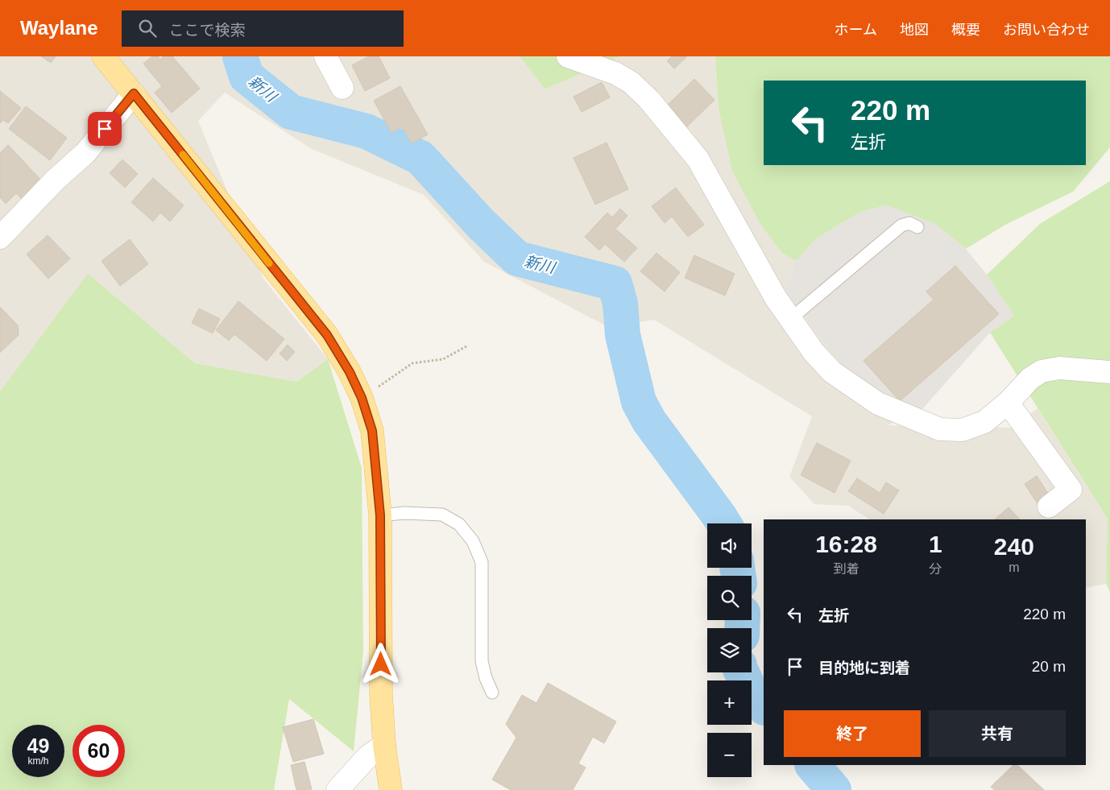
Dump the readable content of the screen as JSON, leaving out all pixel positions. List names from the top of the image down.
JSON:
{
  "water": ["新川"],
  "page": {
    "header": "Waylane",
    "search": "ここで検索",
    "nav": [
      "ホーム",
      "地図",
      "概要",
      "お問い合わせ"
    ],
    "turn": ["220 m", "左折"],
    "eta": [
      "16:28",
      "到着",
      "1",
      "分",
      "240",
      "m"
    ],
    "map_buttons": ["+", "−"],
    "list": [
      {
        "name": "左折",
        "value": "220 m"
      },
      {
        "name": "目的地に到着",
        "value": "20 m"
      }
    ],
    "buttons": ["終了", "共有"],
    "speed": "49 km/h",
    "limit": "60"
  }
}
